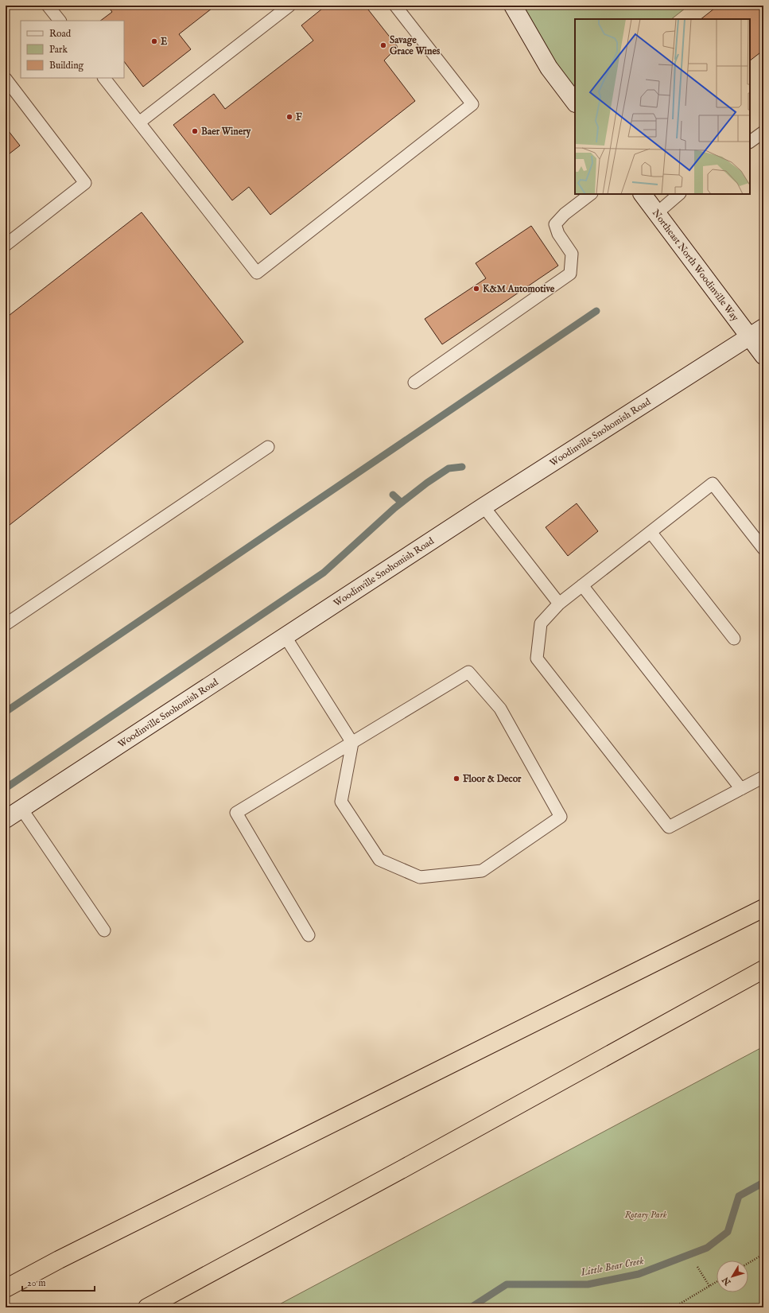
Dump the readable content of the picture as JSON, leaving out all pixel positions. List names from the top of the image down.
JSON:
{
  "streets": {
    "main road": ["Northeast North Woodinville Way", "Woodinville Snohomish Road"]
  },
  "crossings": [
    ["Northeast North Woodinville Way", "Woodinville Snohomish Road"]
  ],
  "water": ["Little Bear Creek"],
  "parks": ["Rotary Park"],
  "places": [
    "E",
    "Savage Grace Wines",
    "F",
    "Baer Winery",
    "K&M Automotive",
    "Floor & Decor"
  ],
  "legend": ["Road", "Park", "Building"],
  "scale_bar": "20 m",
  "north": "bottom left"
}
